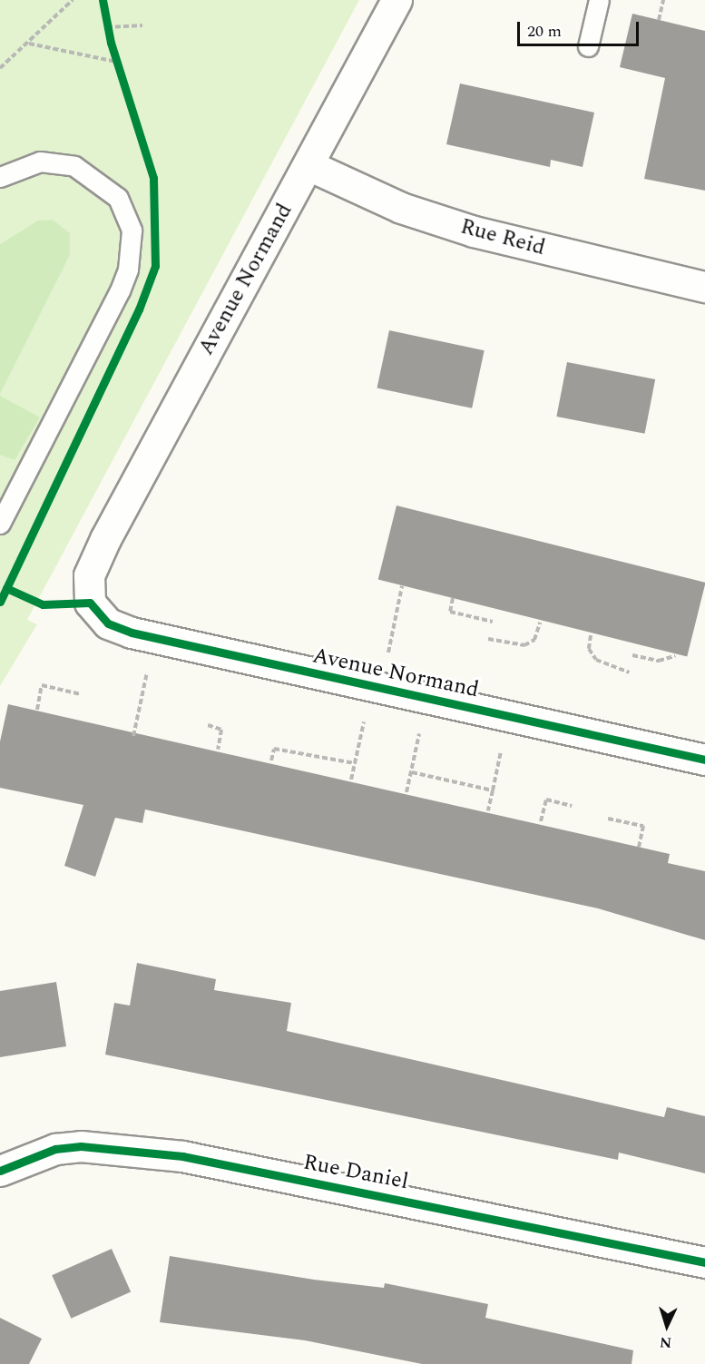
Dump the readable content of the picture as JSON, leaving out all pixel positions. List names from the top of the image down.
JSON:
{
  "streets": {
    "street": ["Rue Reid", "Avenue Normand", "Rue Daniel"]
  },
  "crossings": [
    ["Rue Reid", "Avenue Normand"]
  ],
  "scale_bar": "20 m",
  "north": "bottom"
}
